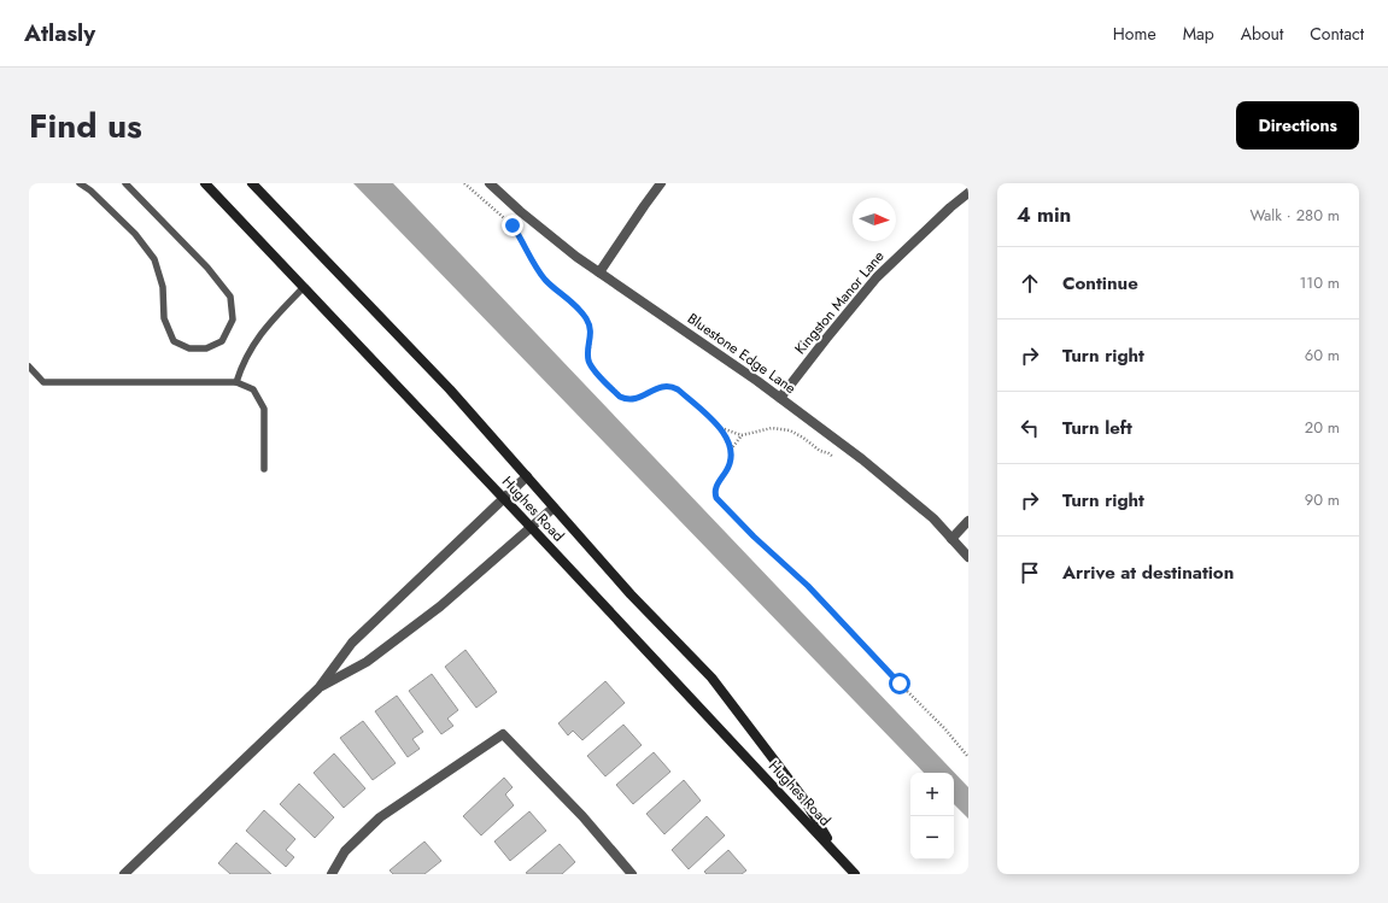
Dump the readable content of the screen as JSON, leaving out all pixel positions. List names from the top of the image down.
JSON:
{
  "streets": {
    "main road": ["Hughes Road"],
    "street": ["Kingston Manor Lane", "Bluestone Edge Lane"]
  },
  "crossings": [
    ["Kingston Manor Lane", "Bluestone Edge Lane"]
  ],
  "north": "right",
  "page": {
    "header": "Atlasly",
    "nav": [
      "Home",
      "Map",
      "About",
      "Contact"
    ],
    "title": "Find us",
    "buttons": "Directions",
    "heading": ["4 min", "Walk · 280 m"],
    "list": [
      ["Continue", "110 m"],
      ["Turn right", "60 m"],
      ["Turn left", "20 m"],
      ["Turn right", "90 m"],
      "Arrive at destination"
    ],
    "map_buttons": ["+", "−"]
  }
}
